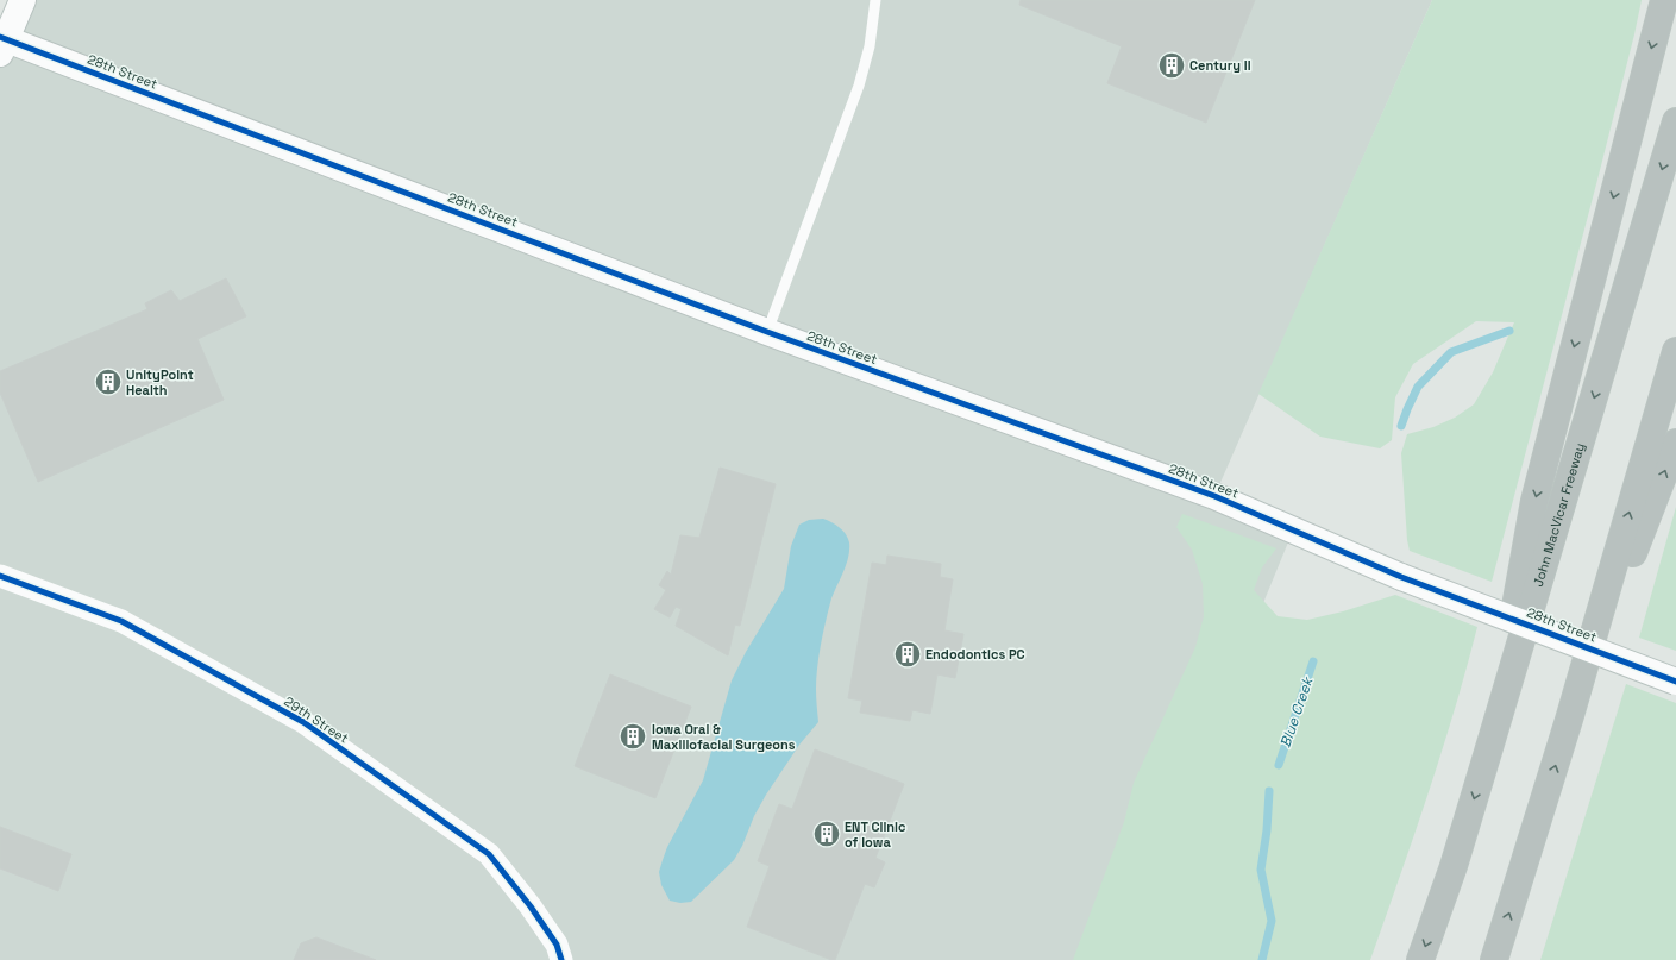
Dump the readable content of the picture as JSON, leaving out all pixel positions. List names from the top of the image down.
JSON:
{
  "streets": {
    "highway": ["John MacVicar Freeway"],
    "street": ["28th Street", "29th Street"]
  },
  "water": ["Blue Creek"],
  "places": {
    "building": [
      "Century II",
      "UnityPoint Health",
      "Endodontics PC",
      "Iowa Oral & Maxillofacial Surgeons",
      "ENT Clinic of Iowa"
    ]
  }
}
